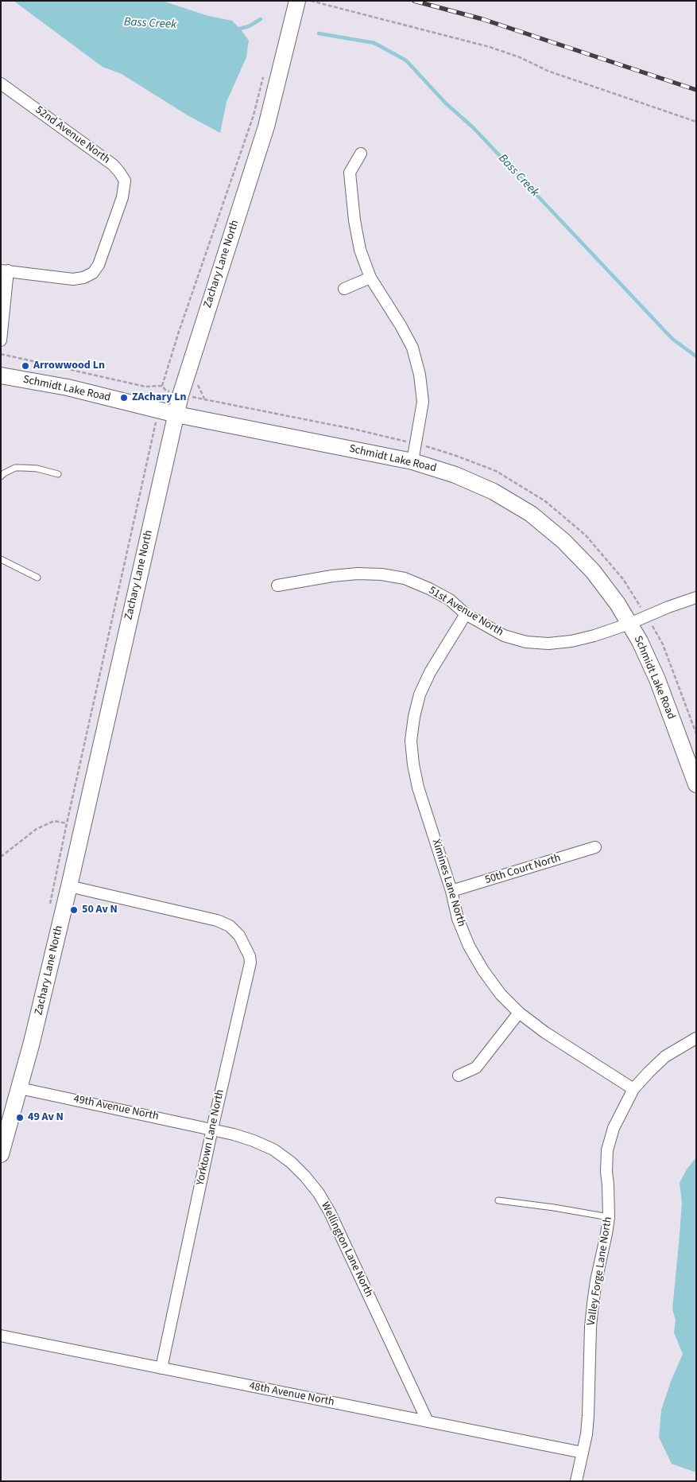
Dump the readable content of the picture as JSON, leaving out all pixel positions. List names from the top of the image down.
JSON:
{
  "streets": {
    "street": [
      "52nd Avenue North",
      "Zachary Lane North",
      "Schmidt Lake Road",
      "51st Avenue North",
      "50th Court North",
      "Ximines Lane North",
      "49th Avenue North",
      "Yorktown Lane North",
      "Wellington Lane North",
      "Valley Forge Lane North",
      "48th Avenue North"
    ]
  },
  "crossings": [
    ["Zachary Lane North", "Schmidt Lake Road"],
    ["Zachary Lane North", "49th Avenue North"],
    ["Zachary Lane North", "Yorktown Lane North"],
    ["Schmidt Lake Road", "51st Avenue North"],
    ["51st Avenue North", "Ximines Lane North"],
    ["50th Court North", "Ximines Lane North"],
    ["Ximines Lane North", "Valley Forge Lane North"],
    ["49th Avenue North", "Yorktown Lane North"],
    ["49th Avenue North", "Wellington Lane North"],
    ["Yorktown Lane North", "Wellington Lane North"],
    ["Yorktown Lane North", "48th Avenue North"],
    ["Wellington Lane North", "48th Avenue North"],
    ["Valley Forge Lane North", "48th Avenue North"]
  ],
  "water": ["Bass Creek"],
  "places": [
    "Arrowwood Ln",
    "ZAchary Ln",
    "50 Av N",
    "49 Av N"
  ]
}
